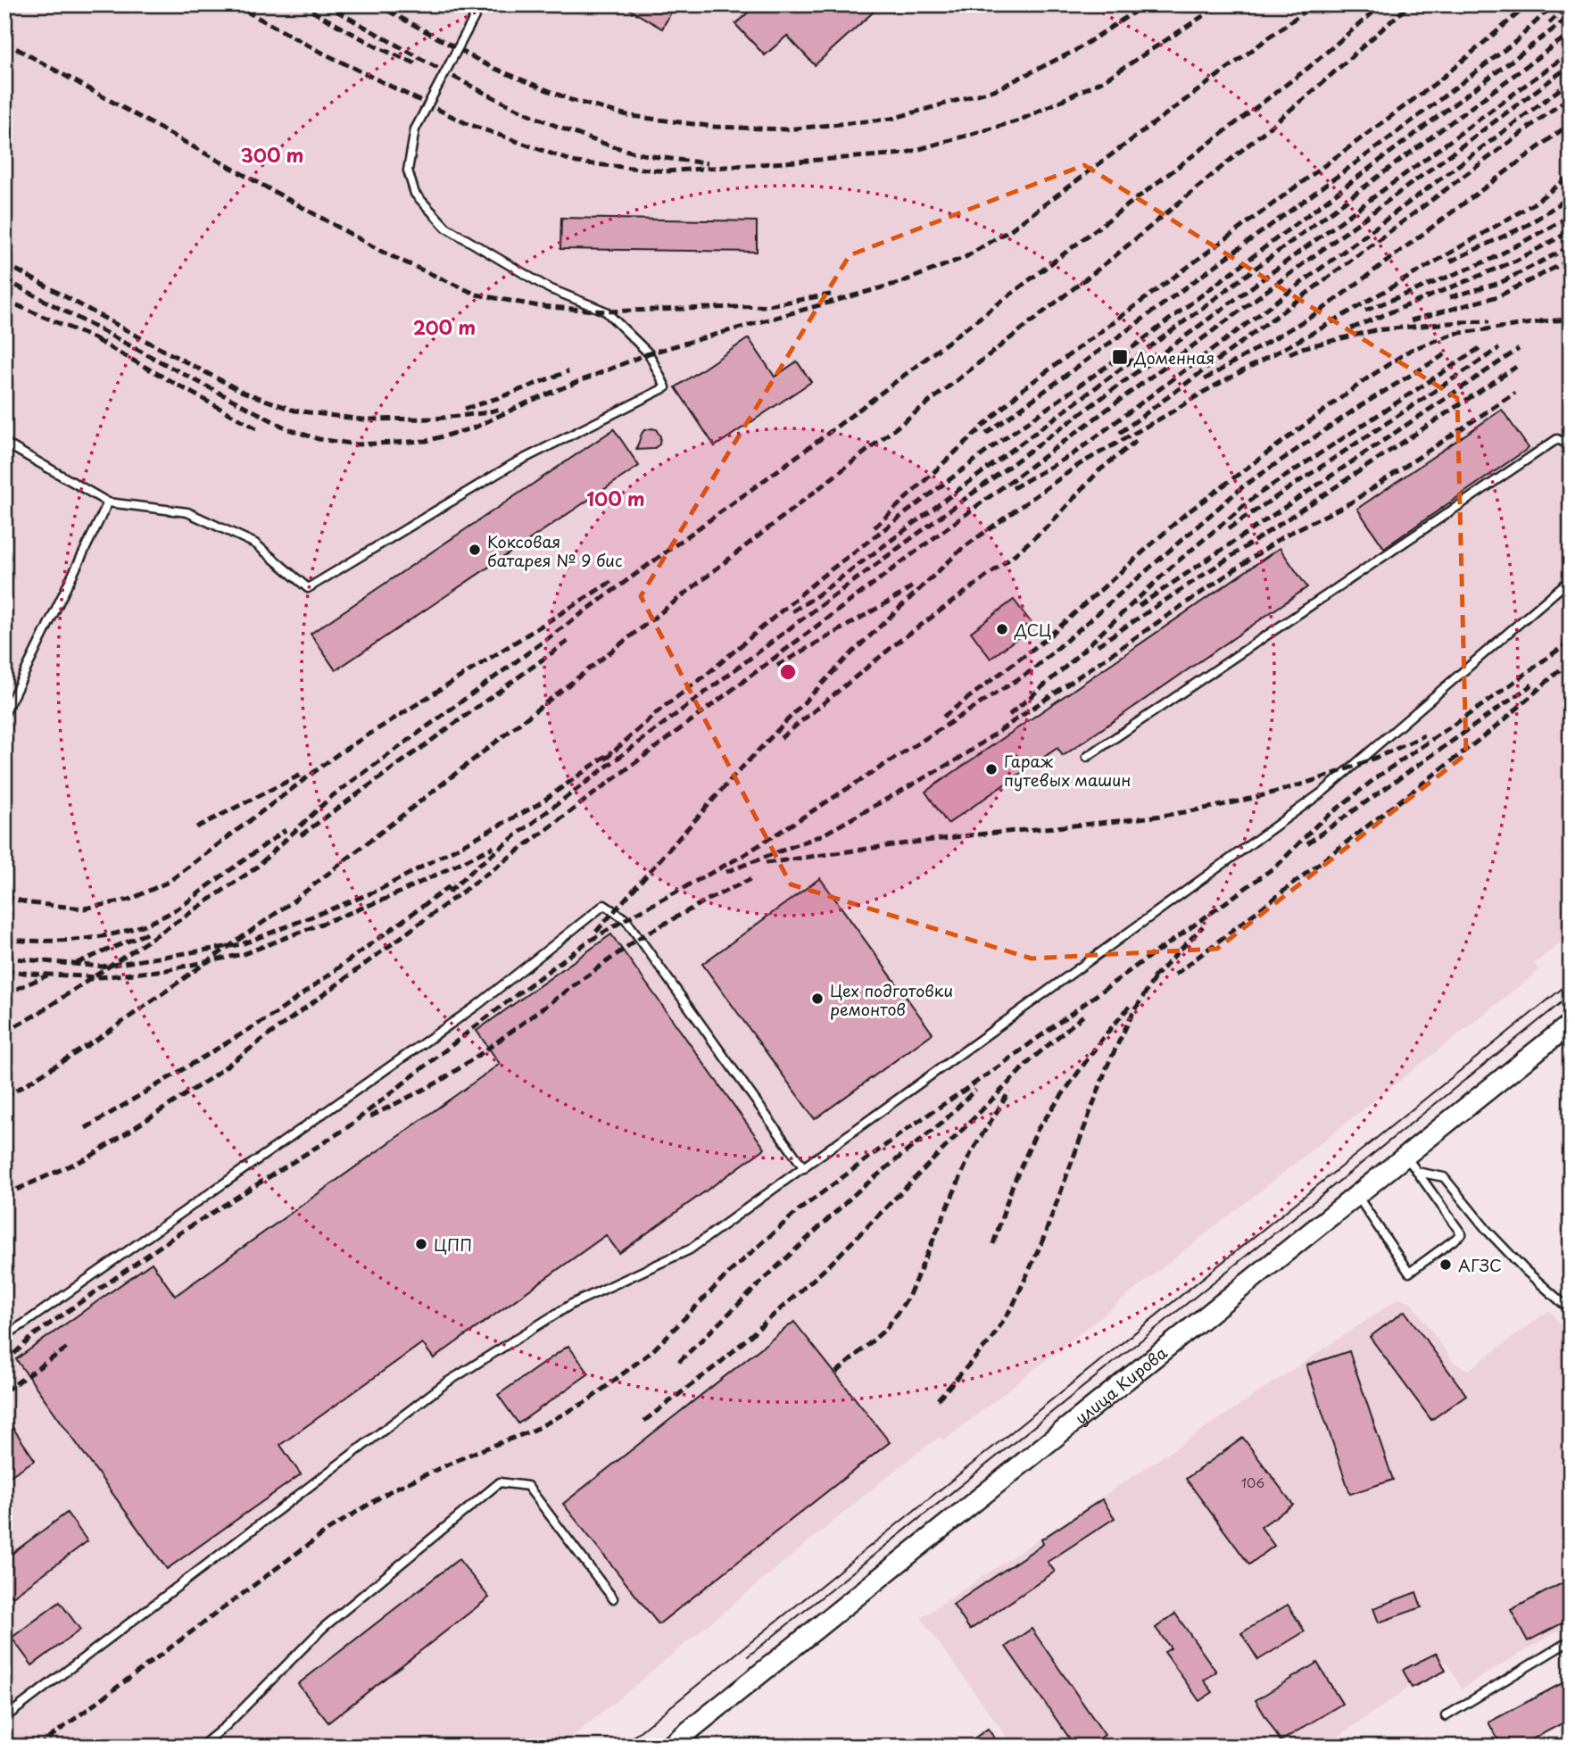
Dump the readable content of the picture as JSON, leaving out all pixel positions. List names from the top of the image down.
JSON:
{
  "streets": {
    "main road": ["улица Кирова"]
  },
  "places": {
    "transit": ["Доменная"],
    "other": [
      "Коксовая батарея № 9 бис",
      "ДСЦ",
      "Гараж путевых машин",
      "Цех подготовки ремонтов",
      "ЦПП",
      "АГЗС"
    ]
  },
  "house_numbers": ["106"],
  "rings": ["300 m", "200 m", "100 m"]
}
